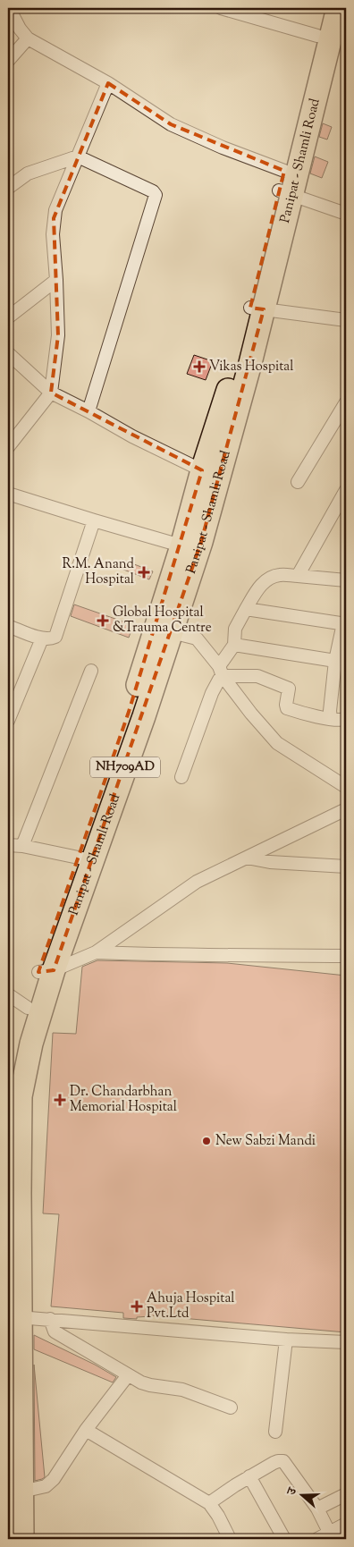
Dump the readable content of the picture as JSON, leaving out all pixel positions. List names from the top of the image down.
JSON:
{
  "streets": {
    "highway": ["Panipat - Shamli Road", "NH709AD"]
  },
  "places": {
    "health": [
      "Vikas Hospital",
      "R.M. Anand Hospital",
      "Global Hospital &Trauma Centre",
      "Dr. Chandarbhan Memorial Hospital",
      "Ahuja Hospital Pvt.Ltd"
    ],
    "other": ["New Sabzi Mandi"]
  },
  "north": "left"
}
